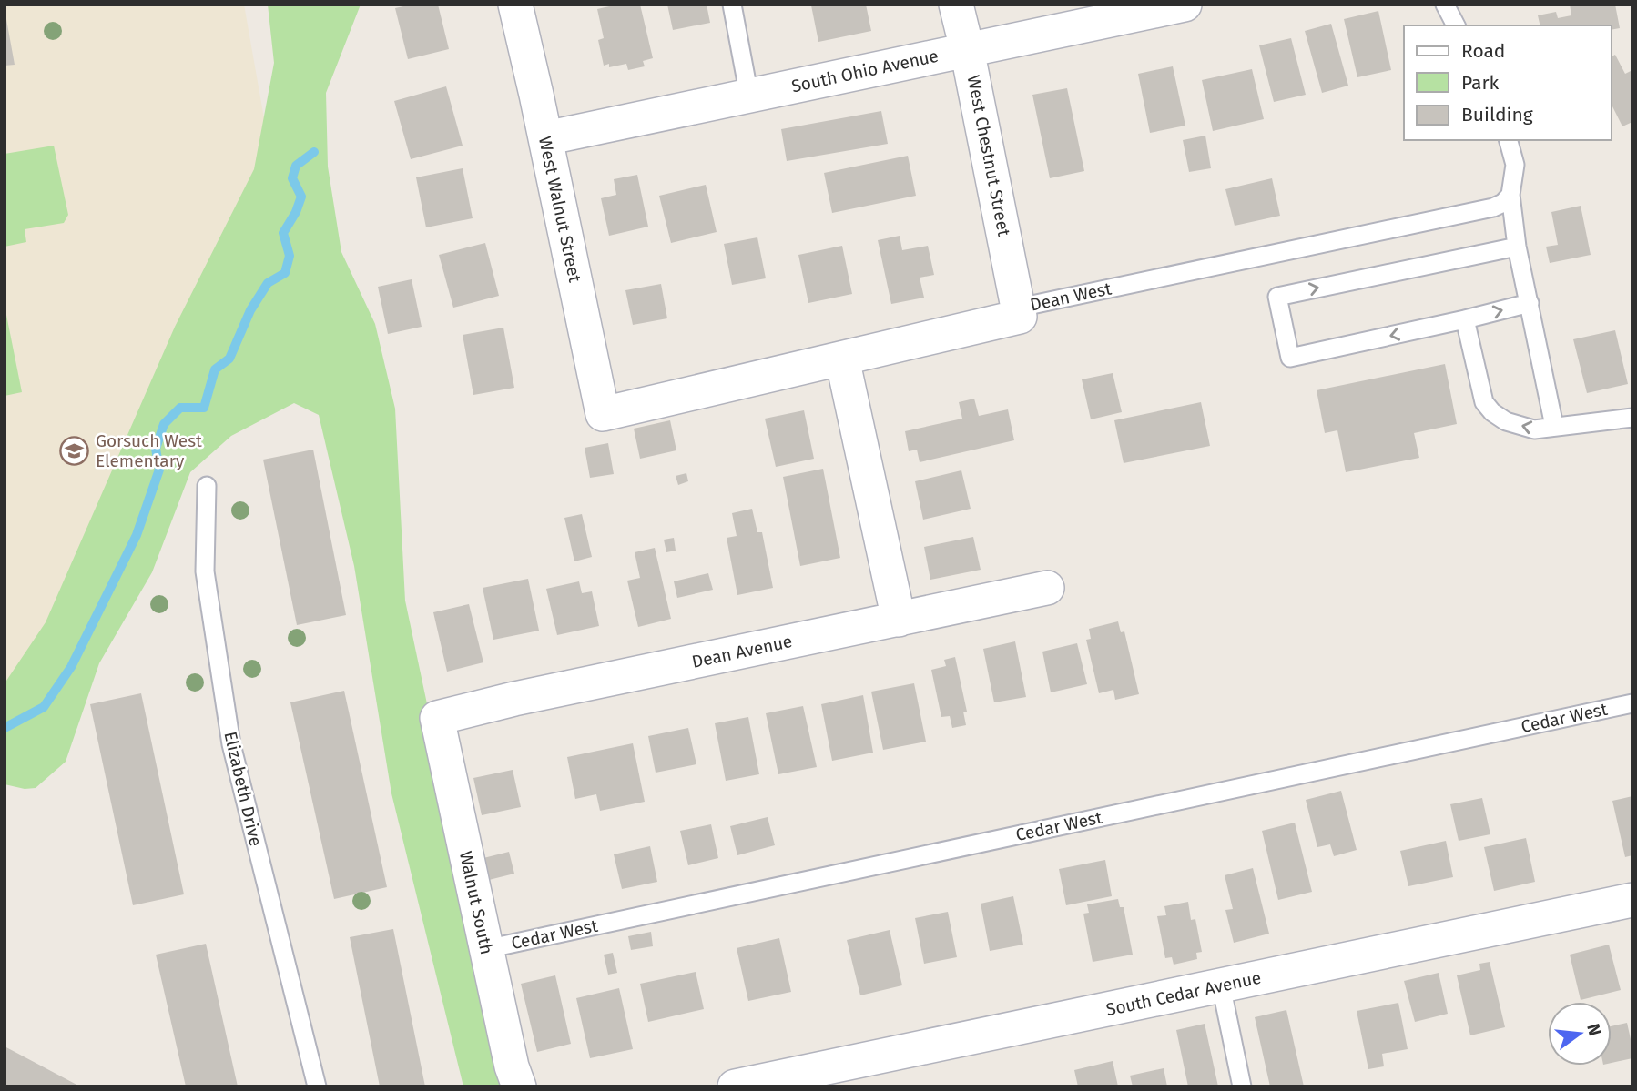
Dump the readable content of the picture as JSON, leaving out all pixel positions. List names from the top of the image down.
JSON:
{
  "streets": {
    "street": [
      "South Ohio Avenue",
      "West Chestnut Street",
      "West Walnut Street",
      "Dean West",
      "Dean Avenue",
      "Walnut South",
      "South Cedar Avenue"
    ],
    "lane": ["Cedar West", "Elizabeth Drive"]
  },
  "crossings": [
    ["South Ohio Avenue", "West Chestnut Street"],
    ["South Ohio Avenue", "West Walnut Street"],
    ["West Chestnut Street", "Dean West"],
    ["West Walnut Street", "Dean West"],
    ["Dean Avenue", "Walnut South"],
    ["Cedar West", "Walnut South"]
  ],
  "places": {
    "school or university": ["Gorsuch West Elementary"]
  },
  "legend": ["Road", "Park", "Building"],
  "north": "right"
}
